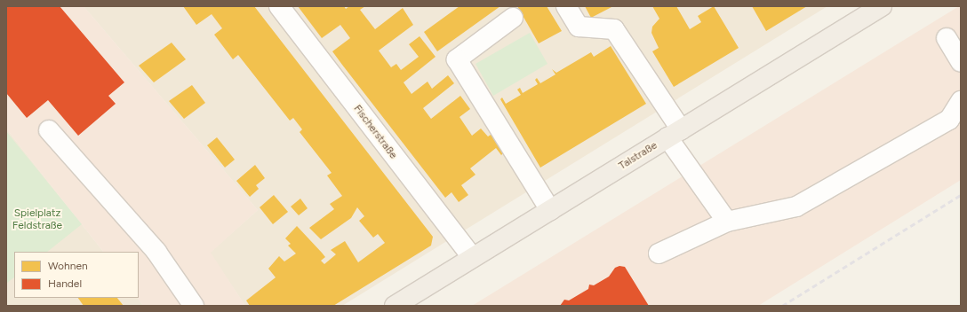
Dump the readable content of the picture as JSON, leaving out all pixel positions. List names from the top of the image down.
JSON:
{
  "streets": {
    "main road": ["Talstraße"],
    "street": ["Fischerstraße"]
  },
  "crossings": [
    ["Fischerstraße", "Talstraße"]
  ],
  "parks": ["Spielplatz Feldstraße"],
  "legend": ["Wohnen", "Handel"]
}
